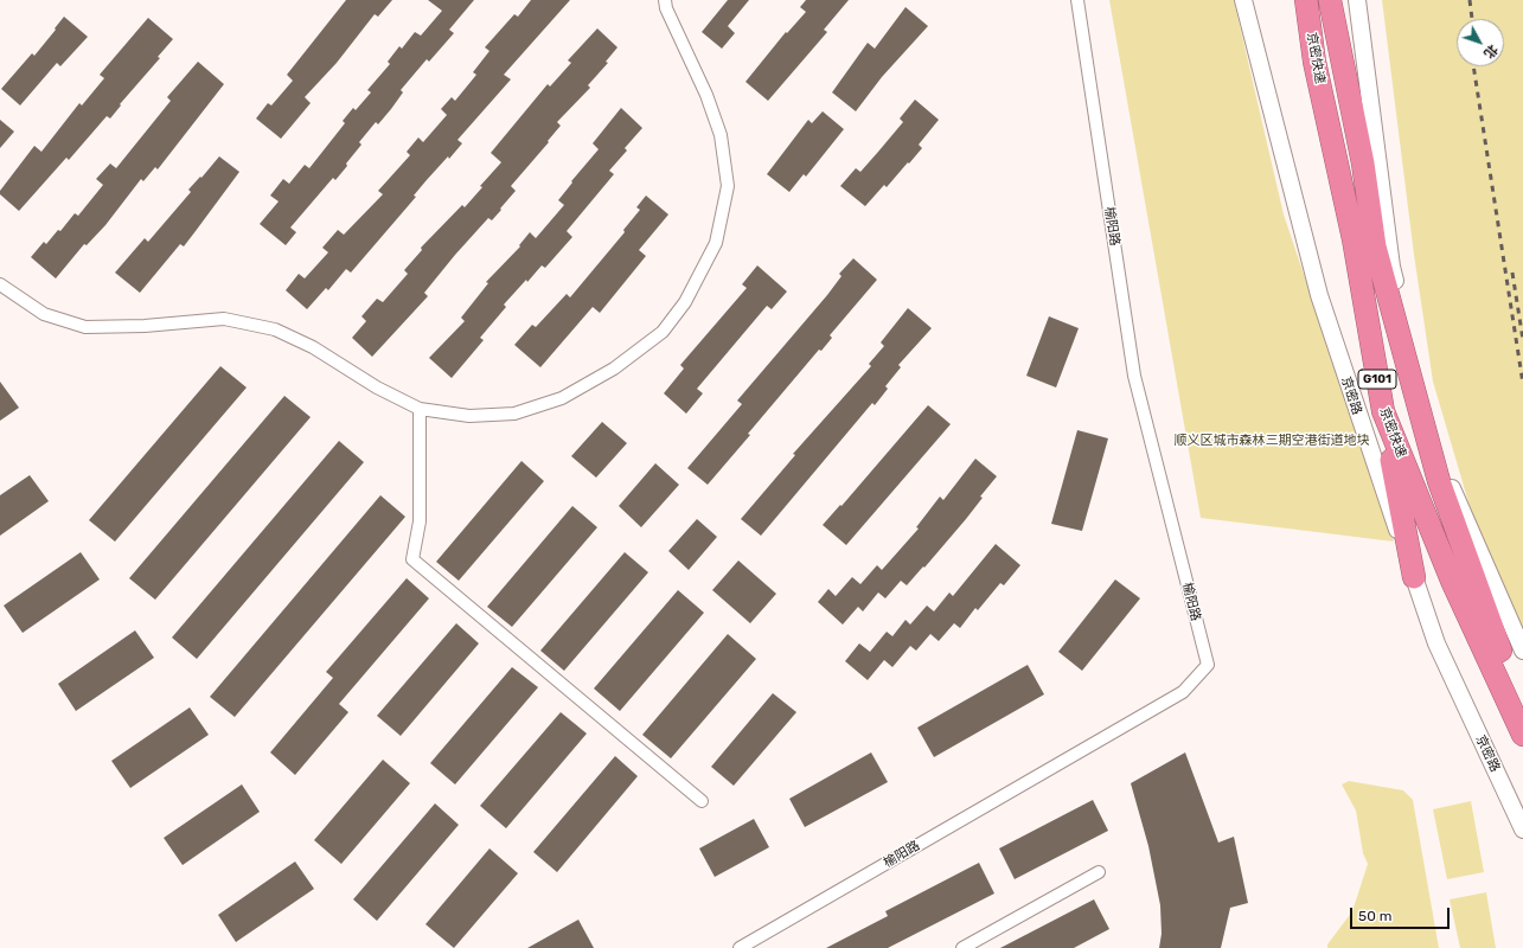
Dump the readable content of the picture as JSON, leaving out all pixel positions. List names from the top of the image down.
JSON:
{
  "streets": {
    "highway": ["京密快速", "G101"],
    "main road": ["京密路"],
    "street": ["榆阳路"]
  },
  "parks": ["顺义区城市森林三期空港街道地块"],
  "scale_bar": "50 m",
  "north": "bottom right"
}
